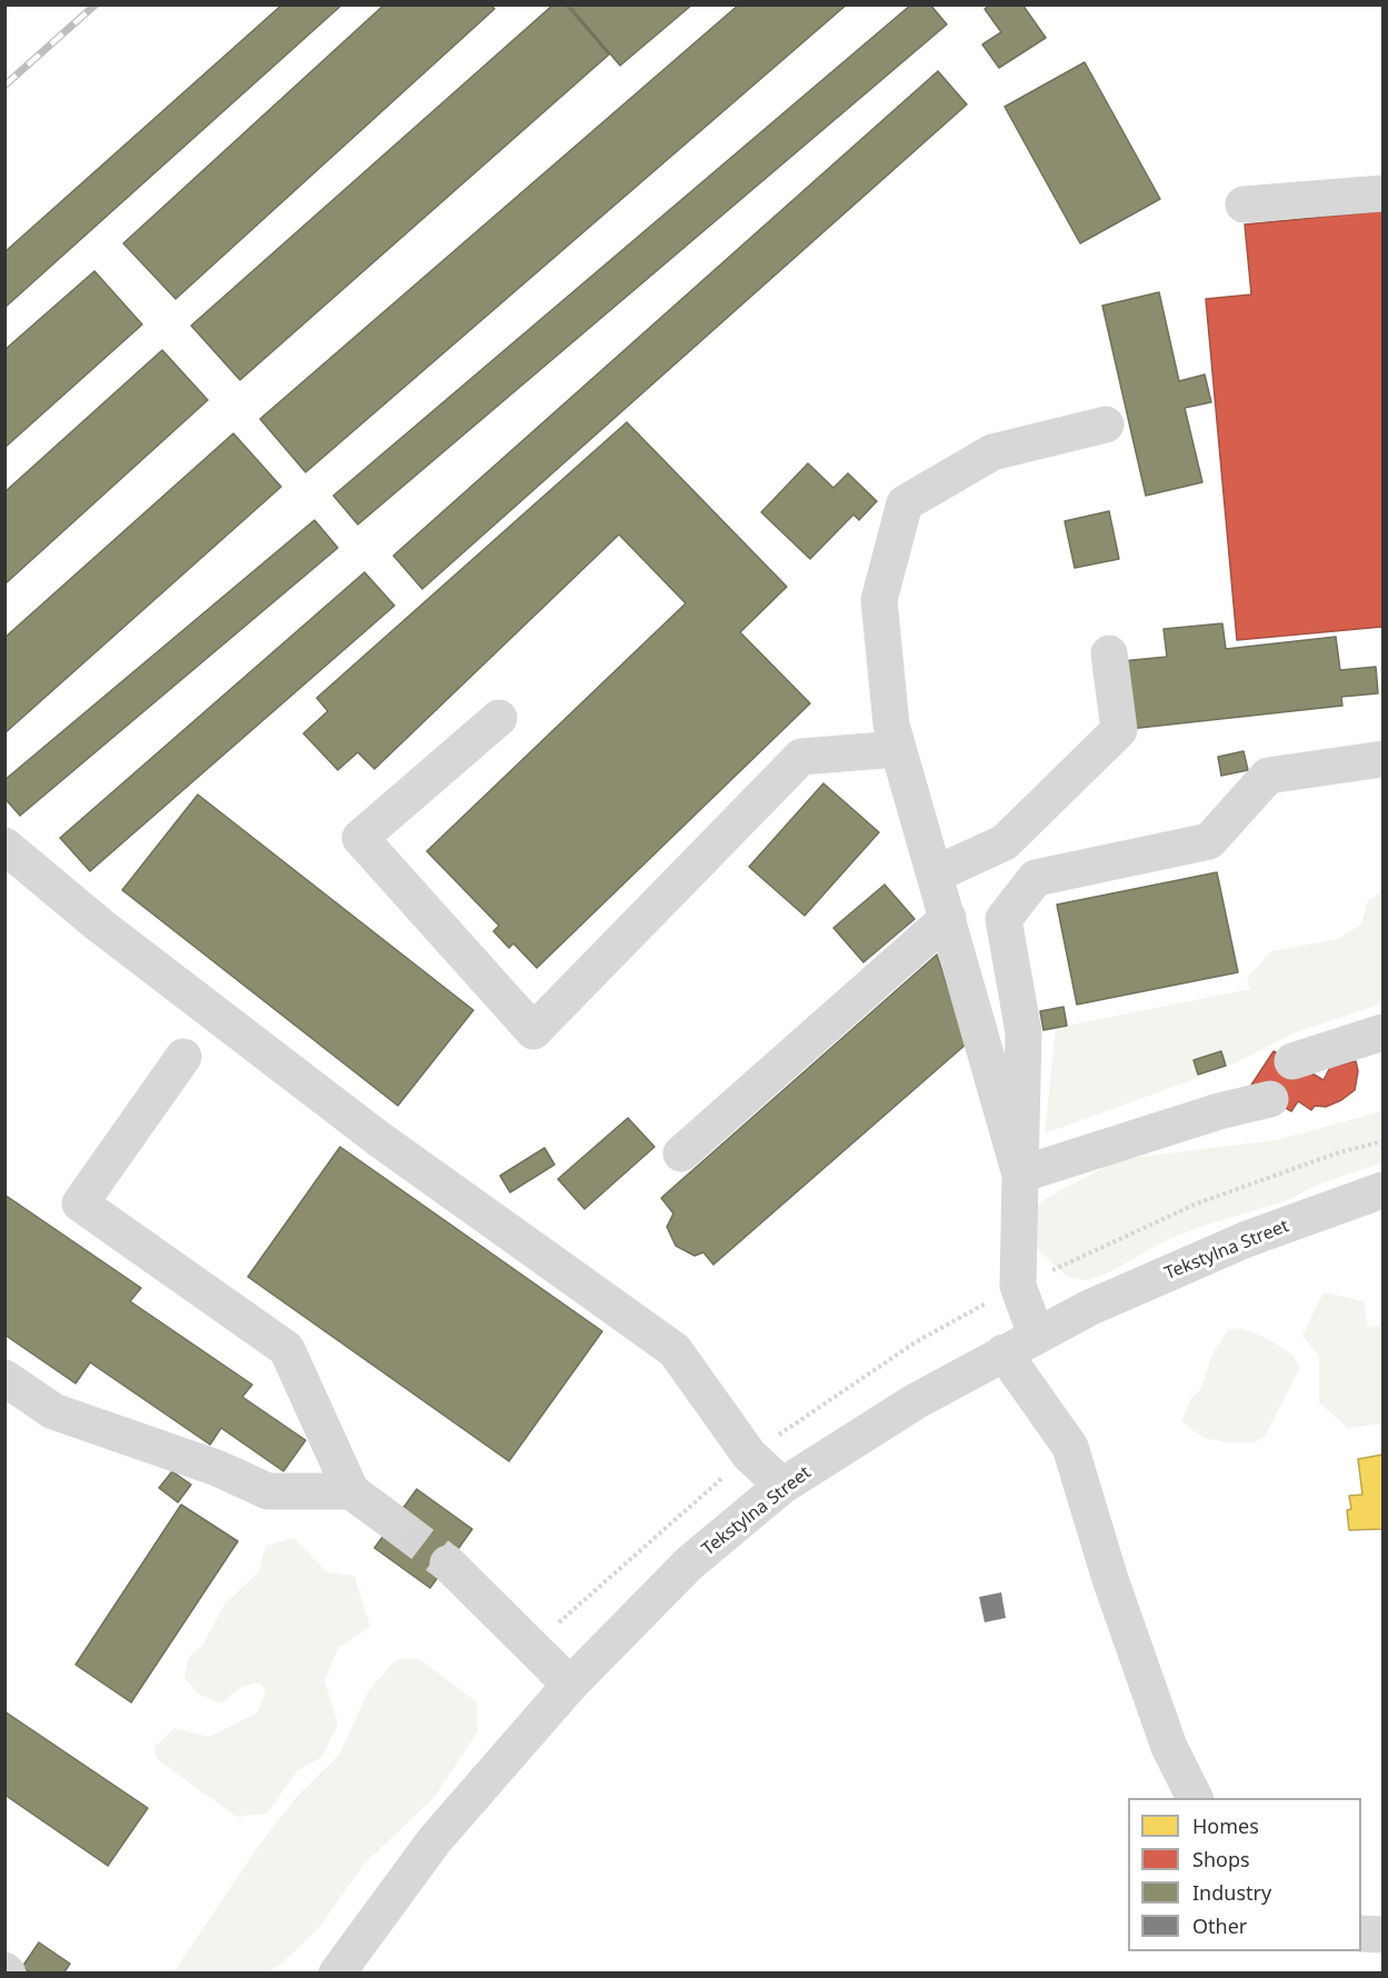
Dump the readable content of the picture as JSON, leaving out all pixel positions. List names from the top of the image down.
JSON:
{
  "streets": {
    "street": ["Tekstylna Street"]
  },
  "legend": [
    "Homes",
    "Shops",
    "Industry",
    "Other"
  ]
}
